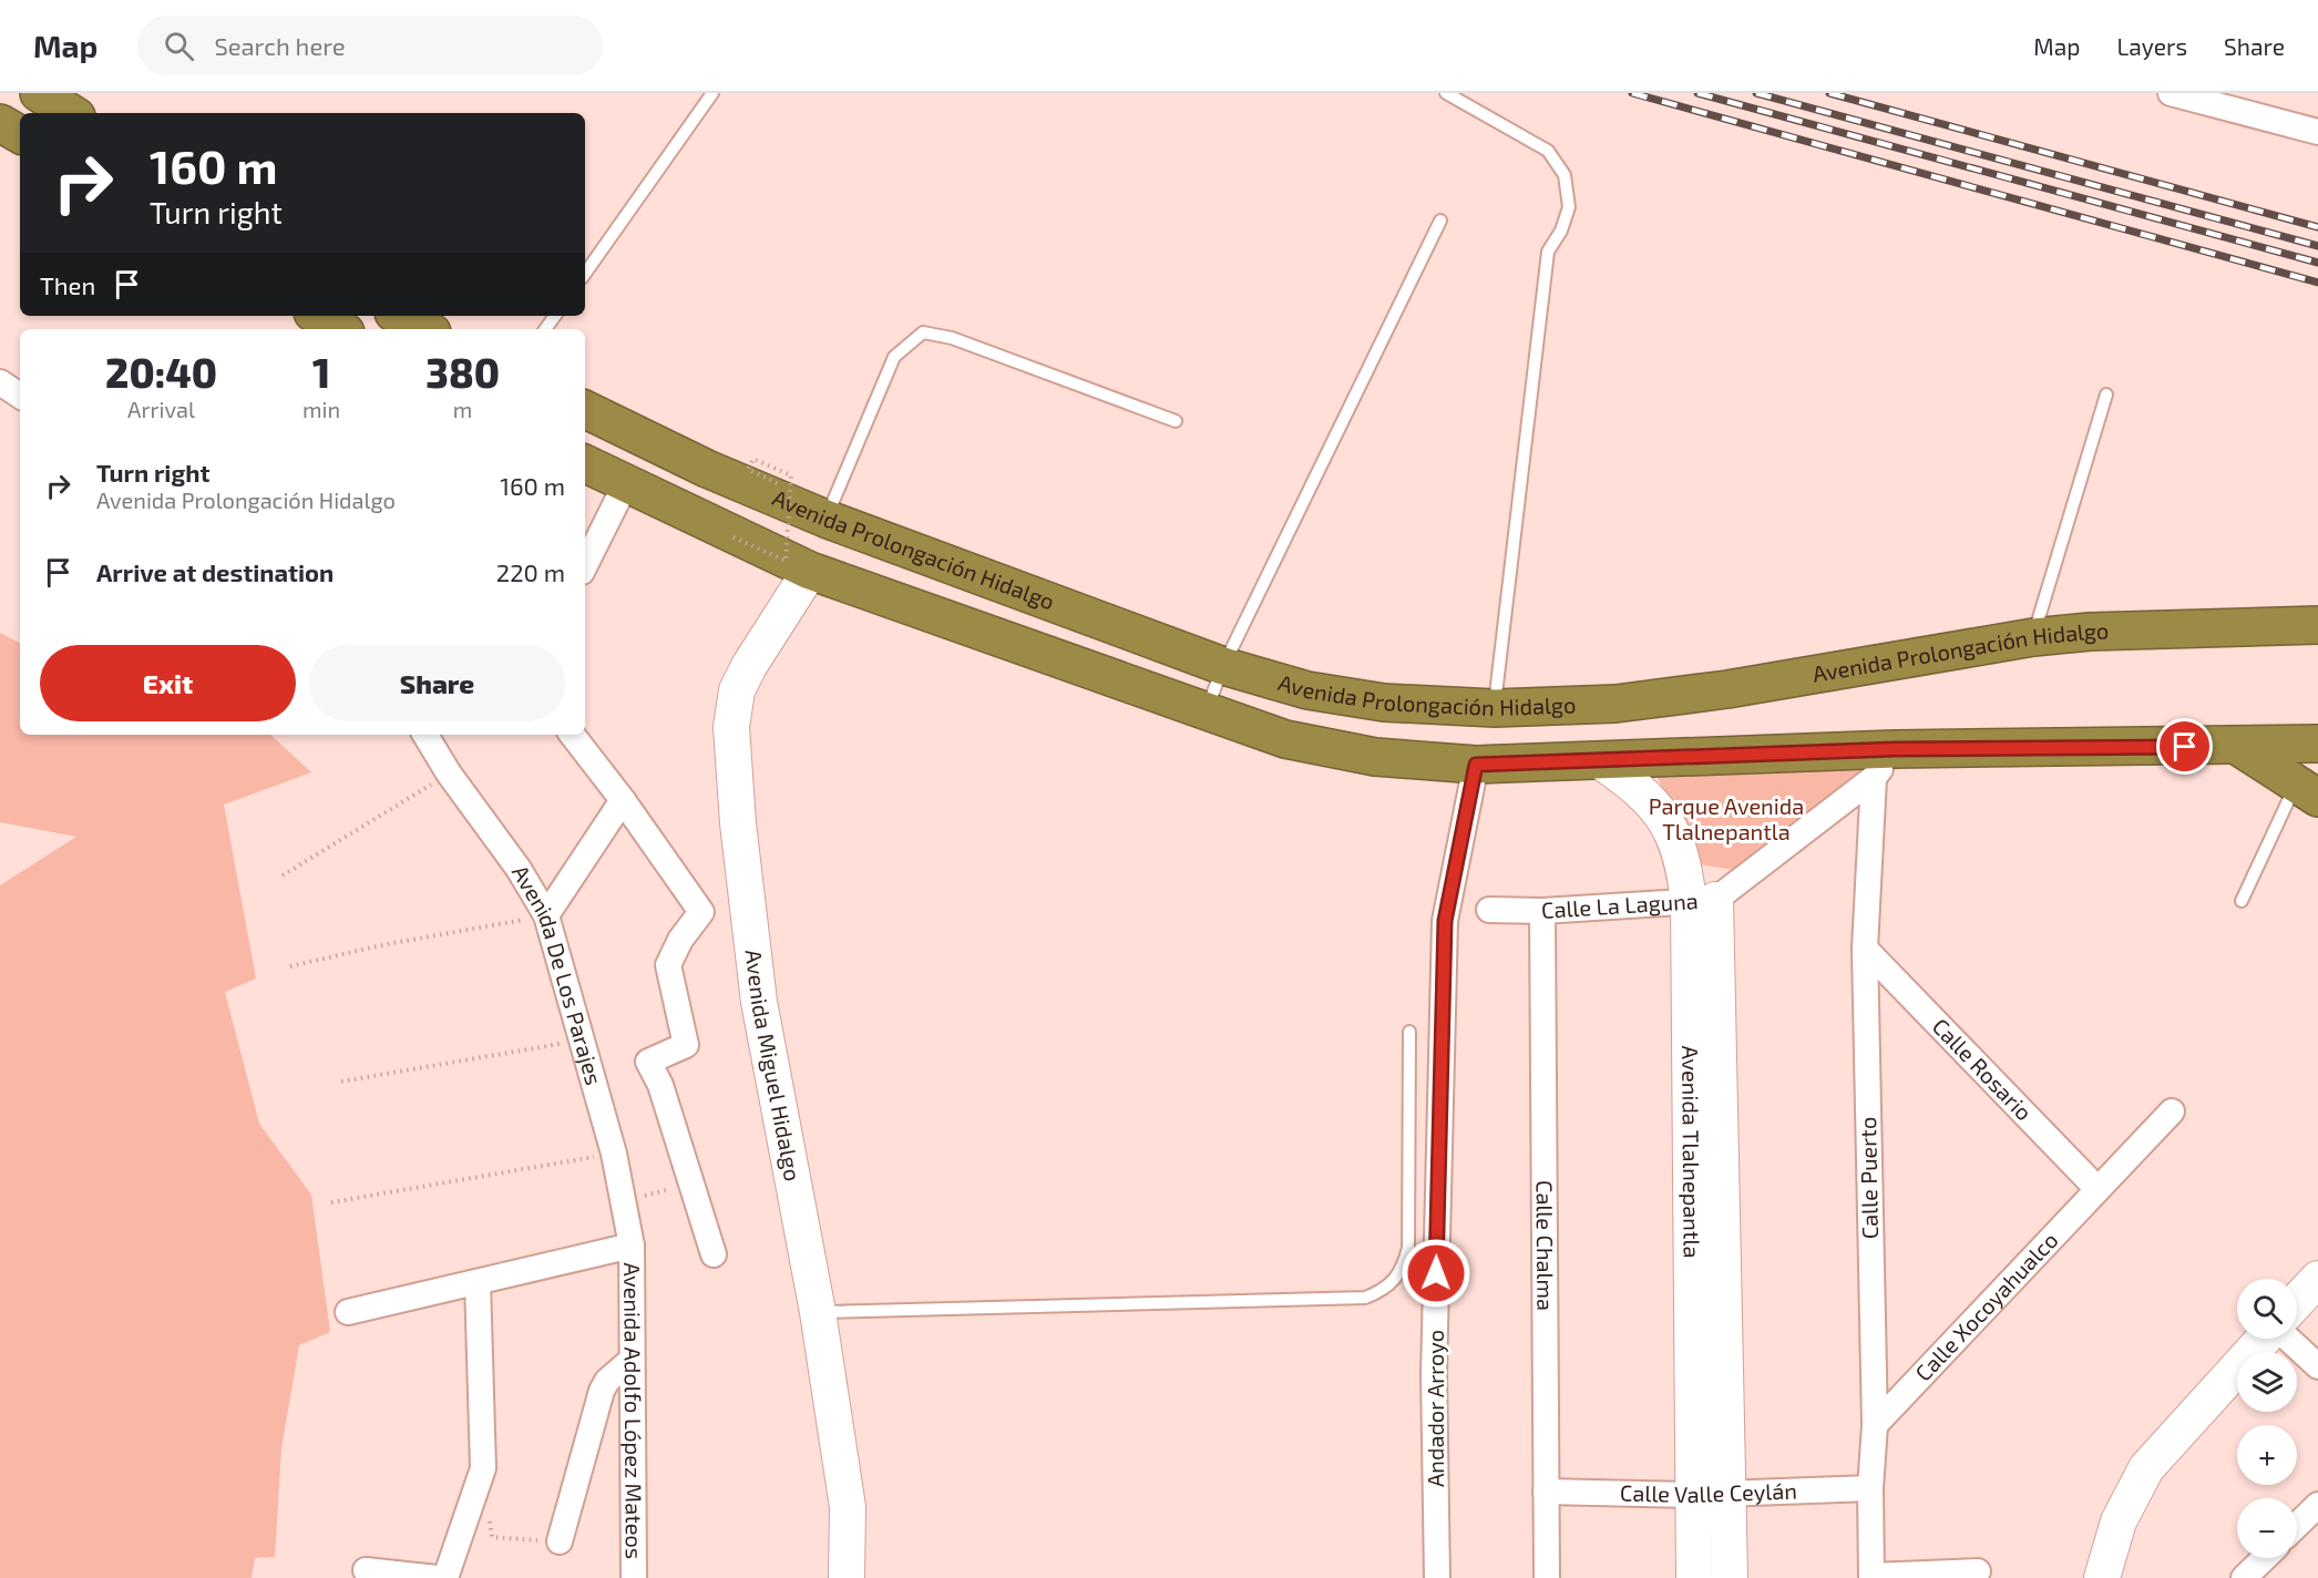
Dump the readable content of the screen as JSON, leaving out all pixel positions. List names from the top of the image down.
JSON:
{
  "streets": {
    "highway": ["Avenida Prolongación Hidalgo"],
    "street": [
      "Calle La Laguna",
      "Avenida De Los Parajes",
      "Avenida Miguel Hidalgo",
      "Calle Rosario",
      "Avenida Tlalnepantla",
      "Calle Puerto",
      "Calle Chalma",
      "Calle Xocoyahualco",
      "Andador Arroyo",
      "Avenida Adolfo López Mateos",
      "Calle Valle Ceylán"
    ]
  },
  "crossings": [
    ["Calle La Laguna", "Avenida Tlalnepantla"],
    ["Calle La Laguna", "Calle Puerto"],
    ["Calle La Laguna", "Calle Chalma"],
    ["Avenida De Los Parajes", "Avenida Adolfo López Mateos"],
    ["Calle Rosario", "Calle Puerto"],
    ["Calle Rosario", "Calle Xocoyahualco"],
    ["Avenida Tlalnepantla", "Calle Valle Ceylán"],
    ["Calle Puerto", "Calle Xocoyahualco"],
    ["Calle Puerto", "Calle Valle Ceylán"],
    ["Calle Chalma", "Calle Valle Ceylán"]
  ],
  "parks": ["Parque Avenida Tlalnepantla"],
  "page": {
    "header": "Map",
    "search": "Search here",
    "nav": ["Map", "Layers", "Share"],
    "turn": ["160 m", "Turn right"],
    "then": "Then",
    "eta": [
      "20:40",
      "Arrival",
      "1",
      "min",
      "380",
      "m"
    ],
    "list": [
      {
        "name": "Turn right",
        "note": "Avenida Prolongación Hidalgo",
        "value": "160 m"
      },
      {
        "name": "Arrive at destination",
        "value": "220 m"
      }
    ],
    "buttons": ["Exit", "Share"],
    "map_buttons": ["+", "−"]
  }
}
